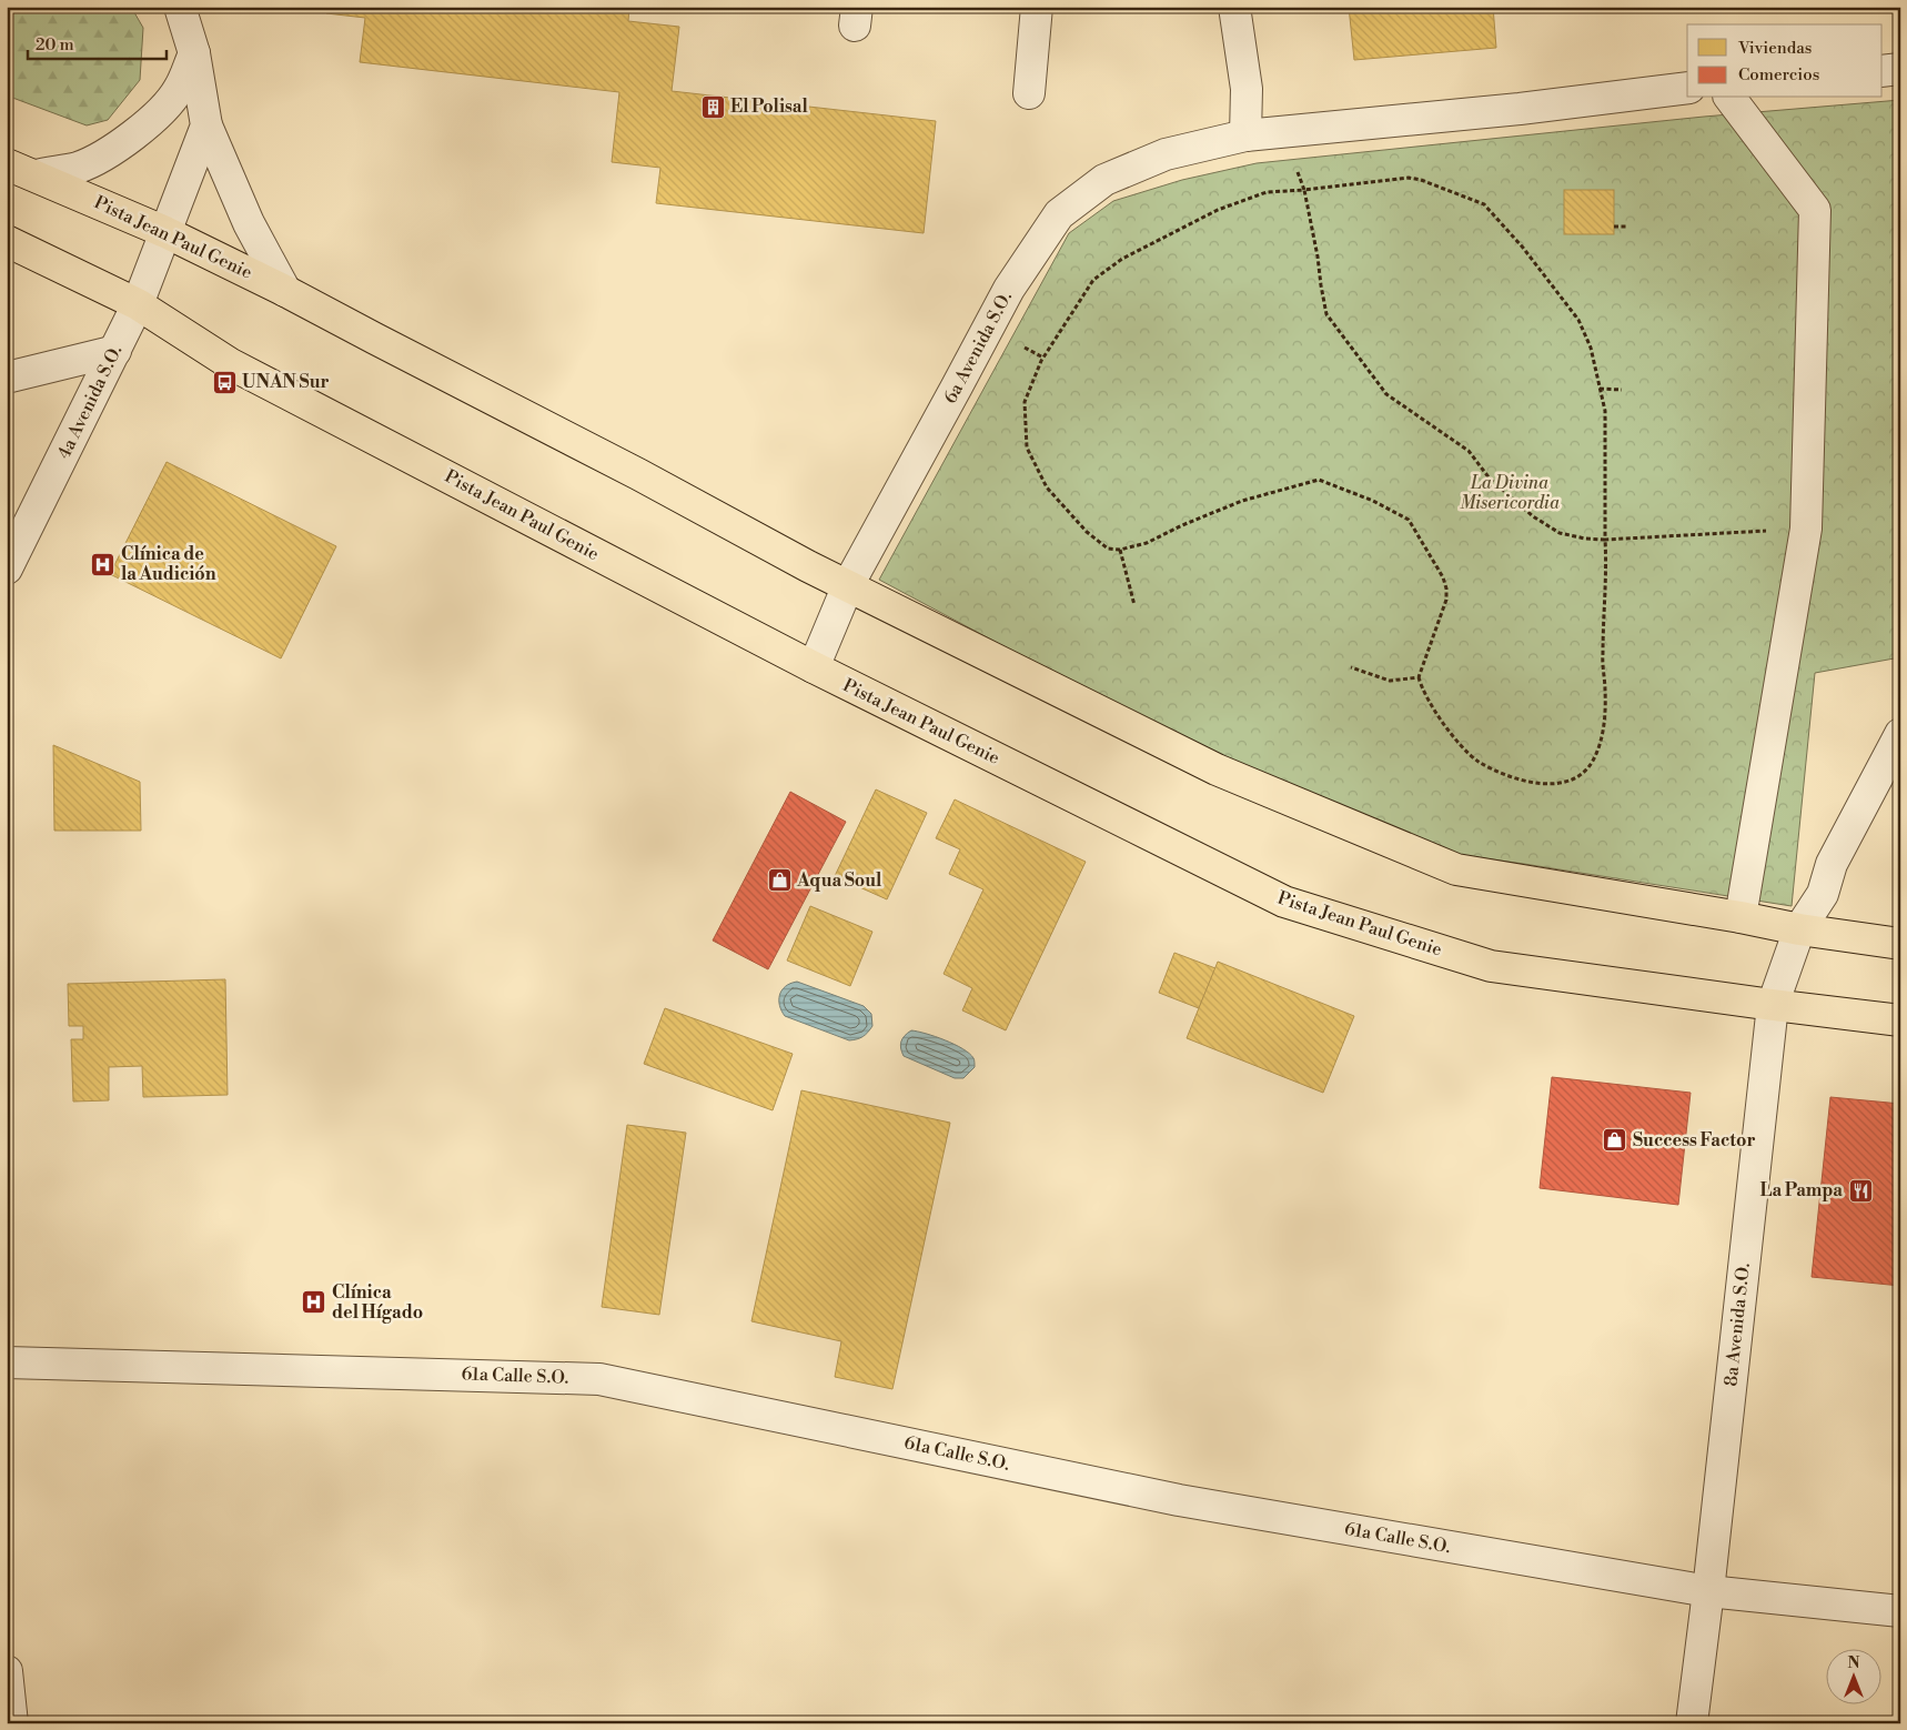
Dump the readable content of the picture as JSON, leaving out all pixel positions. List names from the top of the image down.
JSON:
{
  "streets": {
    "main road": ["Pista Jean Paul Genie"],
    "street": [
      "6a Avenida S.O.",
      "4a Avenida S.O.",
      "8a Avenida S.O.",
      "61a Calle S.O."
    ]
  },
  "crossings": [
    ["Pista Jean Paul Genie", "6a Avenida S.O."],
    ["Pista Jean Paul Genie", "4a Avenida S.O."],
    ["Pista Jean Paul Genie", "8a Avenida S.O."],
    ["8a Avenida S.O.", "61a Calle S.O."]
  ],
  "parks": ["La Divina Misericordia"],
  "places": {
    "building": ["El Polisal"],
    "bus stop": ["UNAN Sur"],
    "hospital": ["Clínica de la Audición", "Clínica del Hígado"],
    "shop": ["Aqua Soul", "Success Factor"],
    "restaurant": ["La Pampa"]
  },
  "legend": ["Viviendas", "Comercios"],
  "scale_bar": "20 m",
  "north": "top"
}
